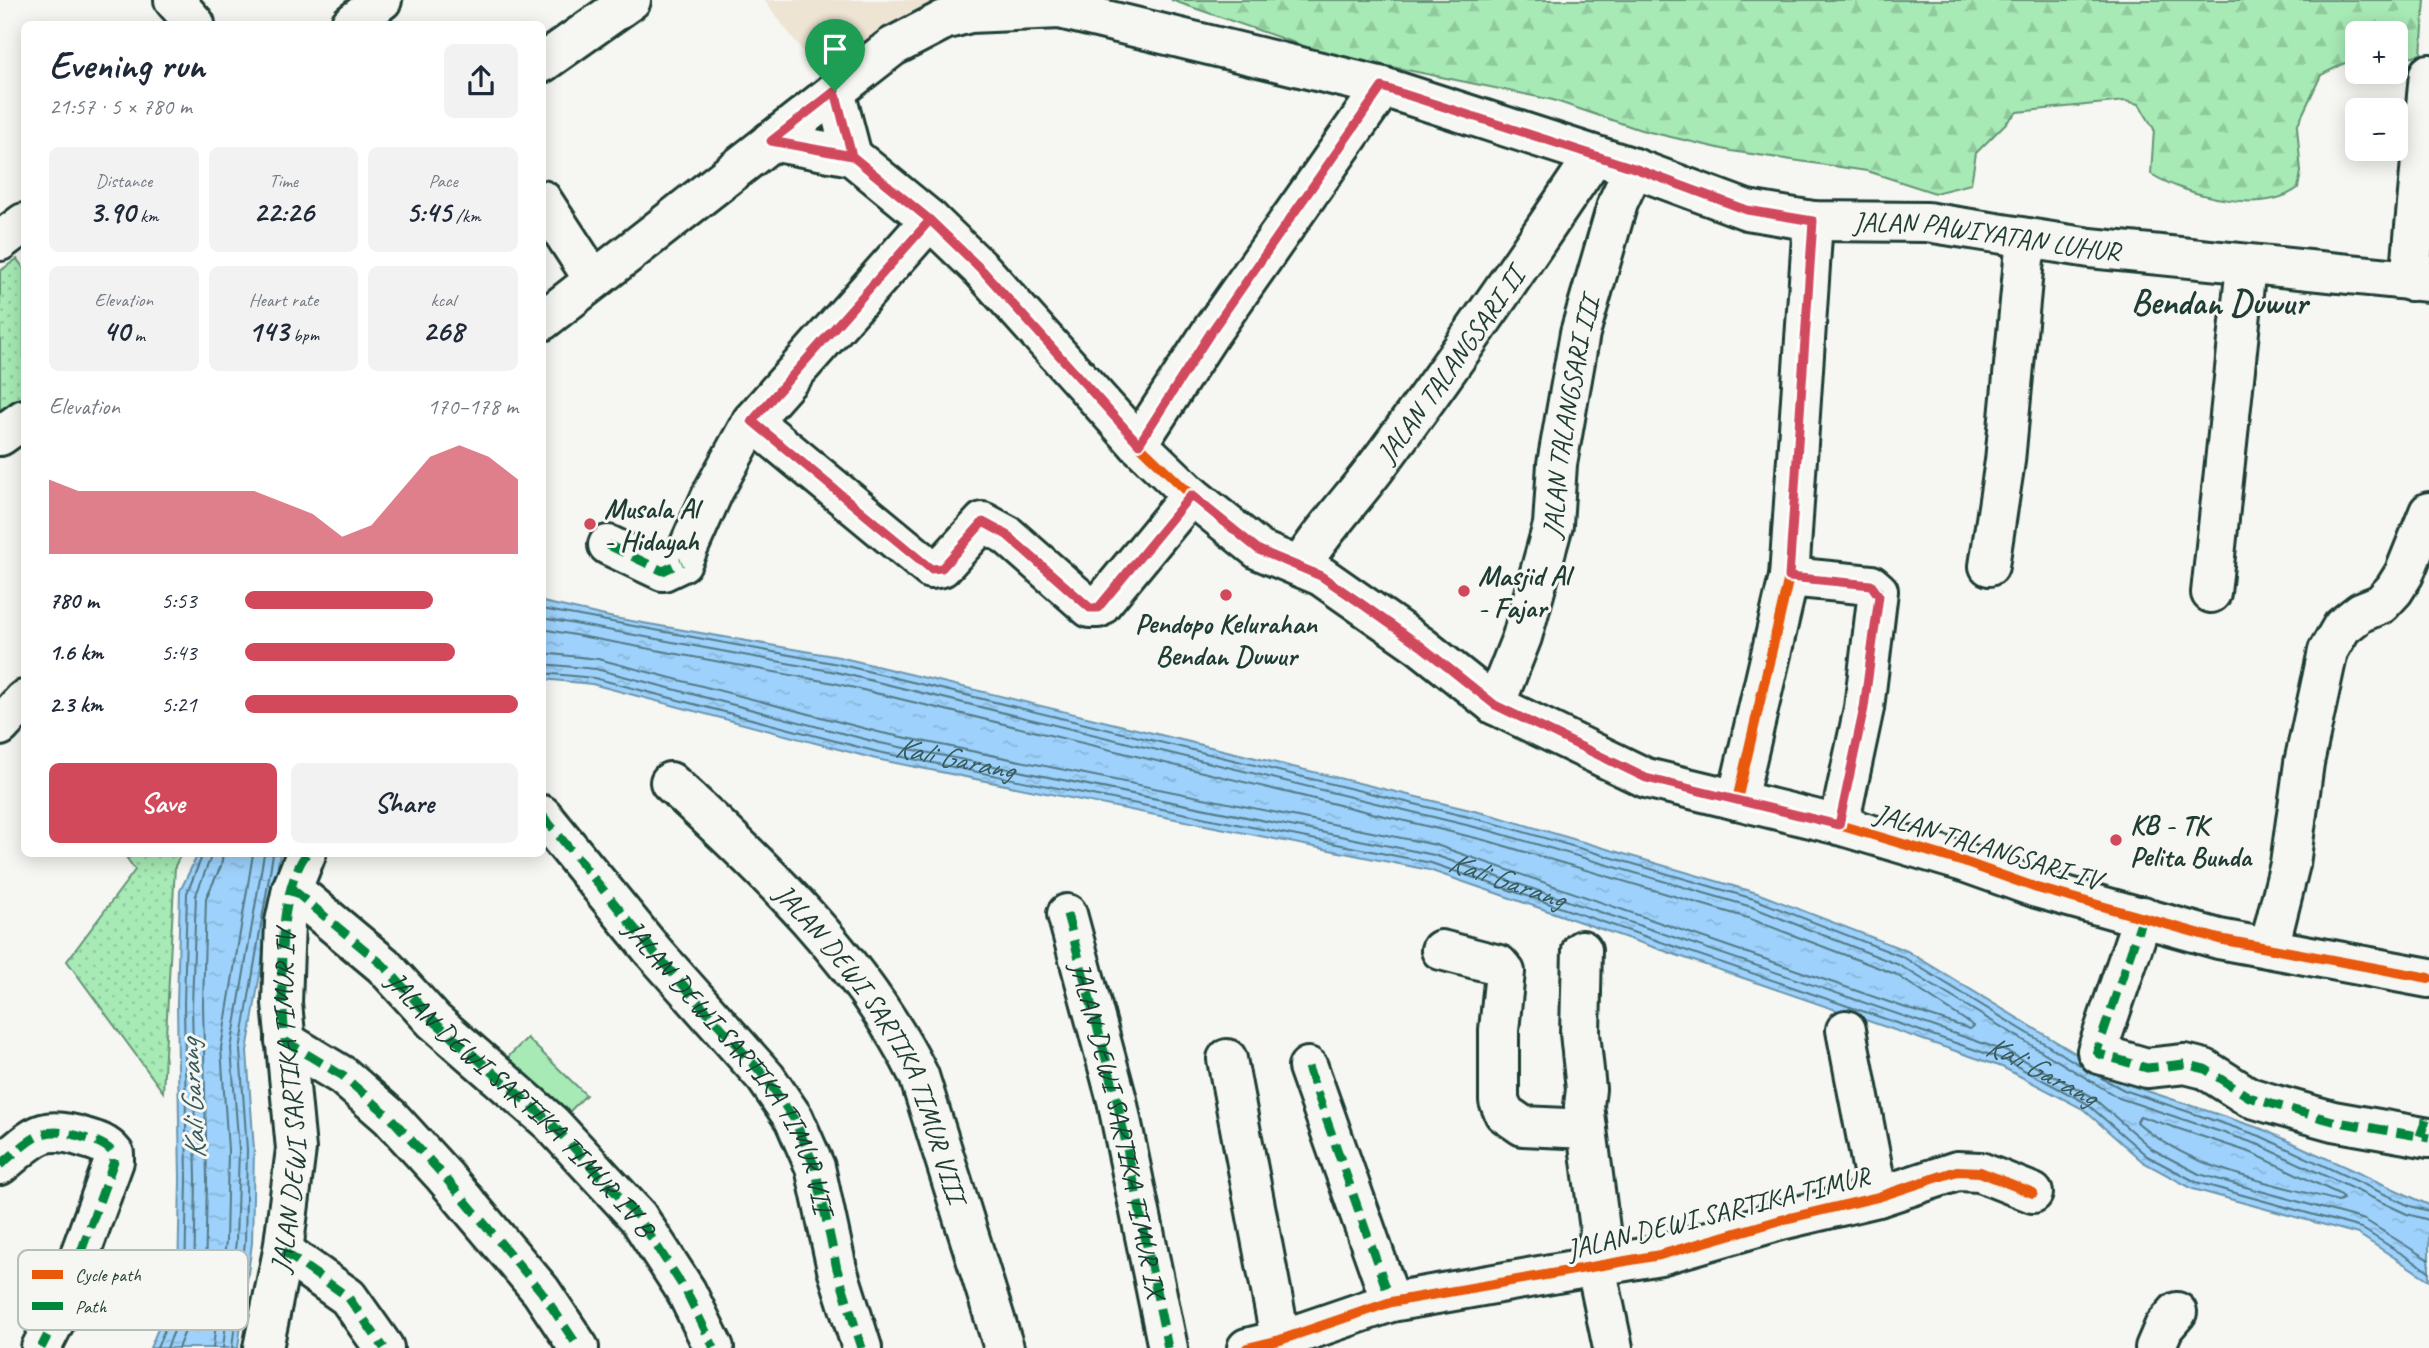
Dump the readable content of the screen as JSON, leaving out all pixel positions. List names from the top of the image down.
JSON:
{
  "streets": {
    "street": [
      "JALAN PAWIYATAN LUHUR",
      "JALAN TALANGSARI II",
      "JALAN TALANGSARI III",
      "JALAN TALANGSARI IV",
      "JALAN DEWI SARTIKA TIMUR VIII",
      "JALAN DEWI SARTIKA TIMUR VII",
      "JALAN DEWI SARTIKA TIMUR IV",
      "JALAN DEWI SARTIKA TIMUR IV B",
      "JALAN DEWI SARTIKA TIMUR IX",
      "JALAN DEWI SARTIKA TIMUR"
    ]
  },
  "crossings": [
    ["JALAN PAWIYATAN LUHUR", "JALAN TALANGSARI II"],
    ["JALAN PAWIYATAN LUHUR", "JALAN TALANGSARI III"],
    ["JALAN TALANGSARI II", "JALAN TALANGSARI III"],
    ["JALAN TALANGSARI II", "JALAN TALANGSARI IV"],
    ["JALAN TALANGSARI III", "JALAN TALANGSARI IV"],
    ["JALAN DEWI SARTIKA TIMUR IV", "JALAN DEWI SARTIKA TIMUR IV B"]
  ],
  "districts": ["Bendan Duwur"],
  "water": ["Kali Garang"],
  "places": [
    "Musala Al - Hidayah",
    "Masjid Al - Fajar",
    "Pendopo Kelurahan Bendan Duwur",
    "KB - TK Pelita Bunda"
  ],
  "legend": ["Cycle path", "Path"],
  "page": {
    "map_buttons": ["+", "−"],
    "heading": ["Evening run", "21:57 · 5 × 780 m"],
    "stats": [
      ["Distance", "3.90 km"],
      ["Time", "22:26"],
      ["Pace", "5:45 /km"],
      ["Elevation", "40 m"],
      ["Heart rate", "143 bpm"],
      ["kcal", "268"]
    ],
    "chart": ["Elevation", "170–178 m"],
    "list": [
      {
        "name": "780 m",
        "note": "5:53"
      },
      {
        "name": "1.6 km",
        "note": "5:43"
      },
      {
        "name": "2.3 km",
        "note": "5:21"
      }
    ],
    "buttons": ["Save", "Share"]
  }
}
